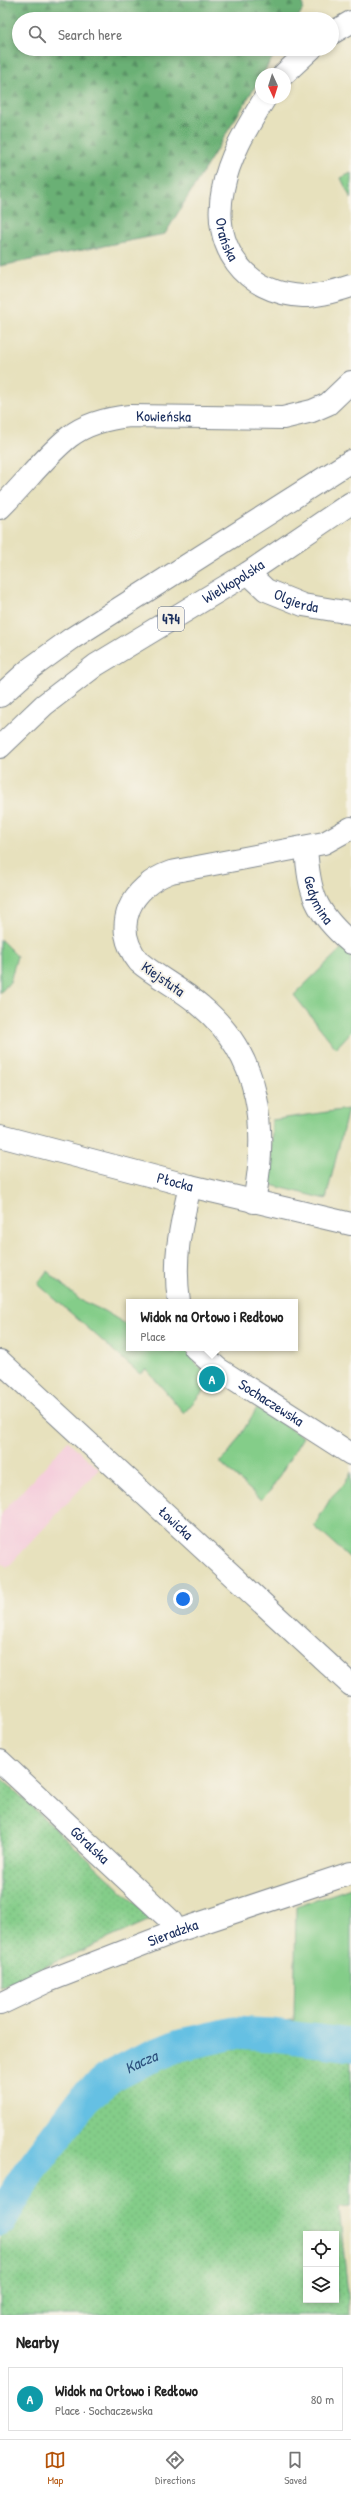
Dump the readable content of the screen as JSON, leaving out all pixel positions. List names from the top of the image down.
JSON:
{
  "streets": {
    "street": [
      "Orańska",
      "Kowieńska",
      "Wielkopolska",
      "Olgierda",
      "474",
      "Gedymina",
      "Kiejstuta",
      "Płocka",
      "Sochaczewska",
      "Łowicka",
      "Góralska",
      "Sieradzka"
    ]
  },
  "crossings": [
    ["Wielkopolska", "Olgierda"],
    ["Gedymina", "Kiejstuta"],
    ["Kiejstuta", "Płocka"],
    ["Góralska", "Sieradzka"]
  ],
  "water": ["Kacza"],
  "north": "bottom",
  "page": {
    "search": "Search here",
    "popup": ["Widok na Orłowo i Redłowo", "Place"],
    "pins": "A",
    "heading": "Nearby",
    "list": [
      {
        "mark": "A",
        "name": "Widok na Orłowo i Redłowo",
        "note": "Place · Sochaczewska",
        "value": "80 m"
      }
    ],
    "nav": ["Map", "Directions", "Saved"]
  }
}
